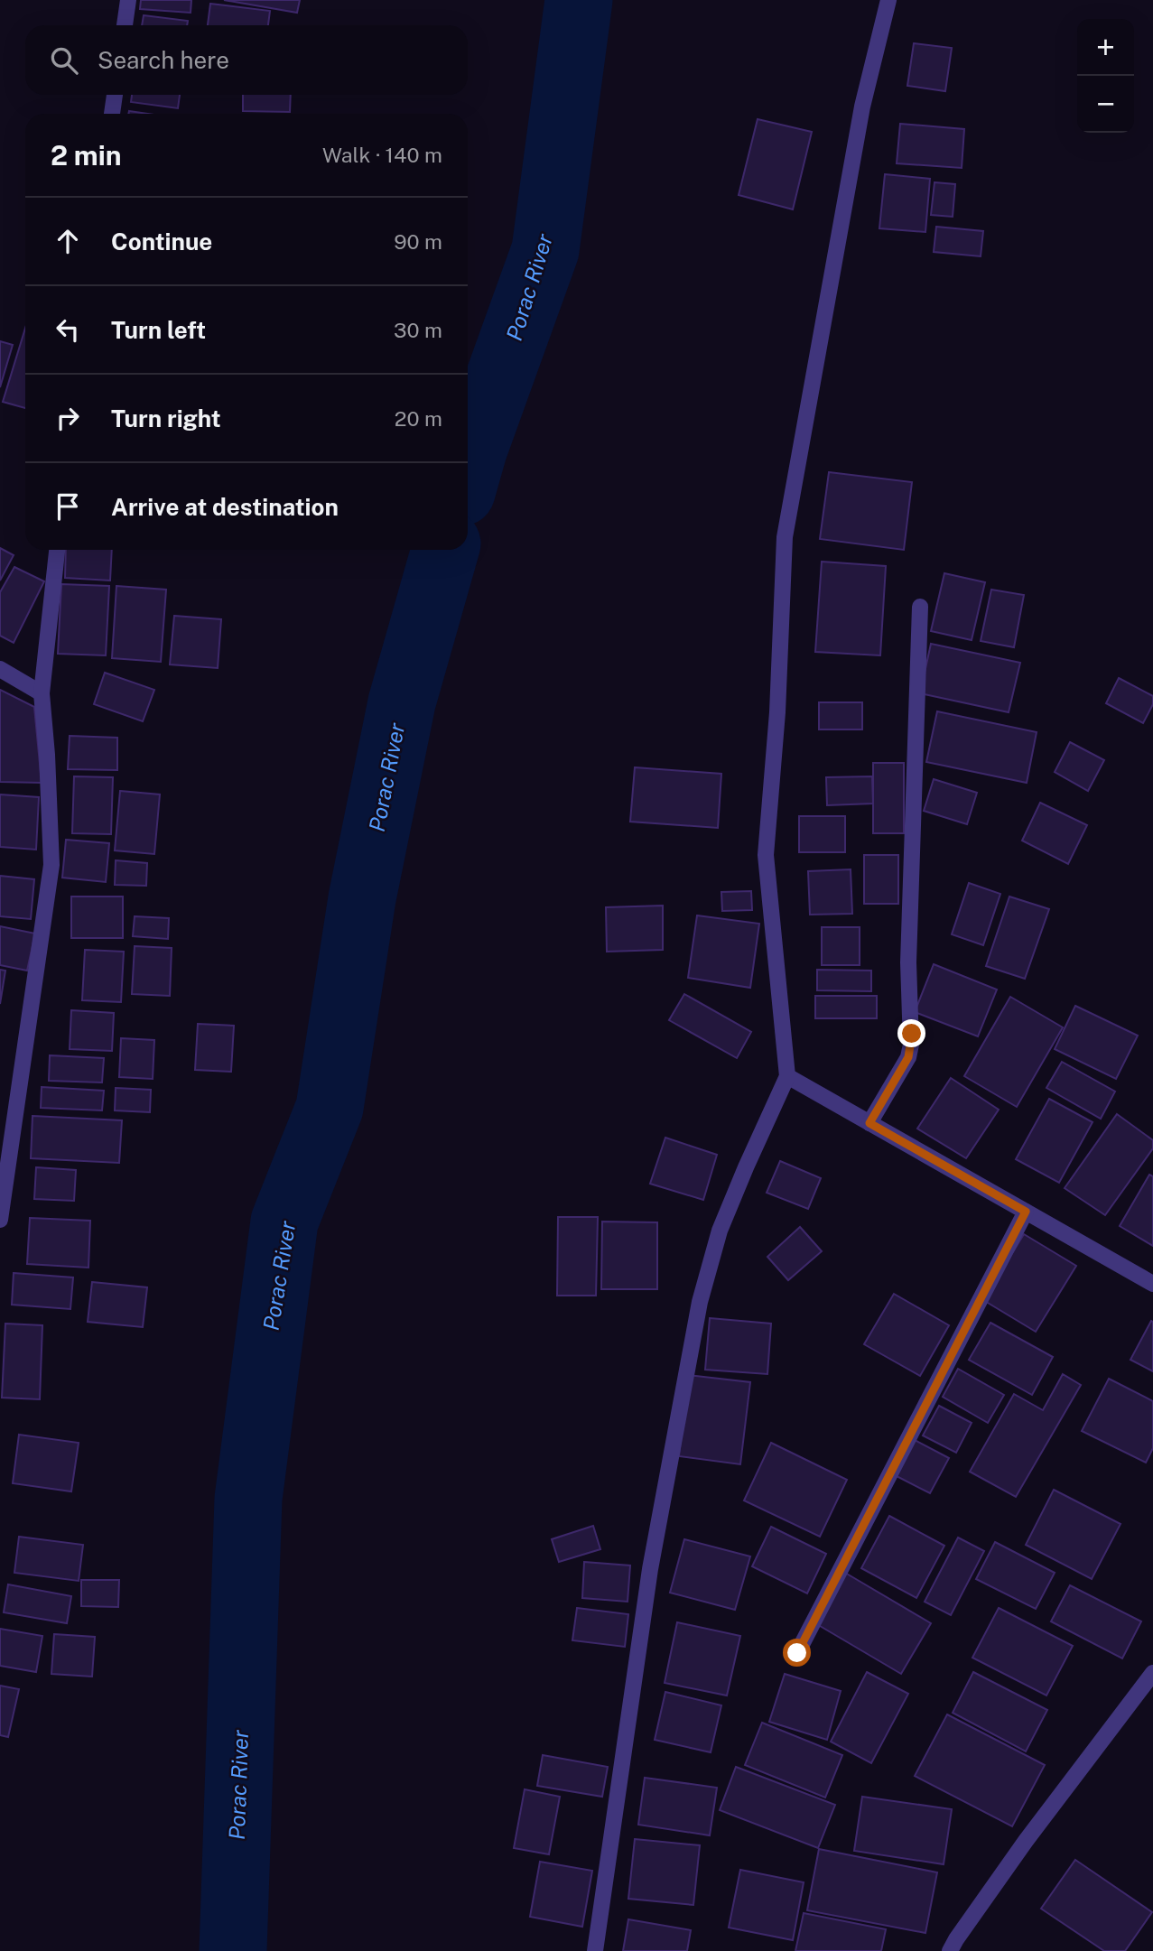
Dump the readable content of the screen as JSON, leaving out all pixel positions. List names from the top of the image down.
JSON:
{
  "water": ["Porac River"],
  "page": {
    "map_buttons": ["+", "−"],
    "search": "Search here",
    "heading": ["2 min", "Walk · 140 m"],
    "list": [
      ["Continue", "90 m"],
      ["Turn left", "30 m"],
      ["Turn right", "20 m"],
      "Arrive at destination"
    ]
  }
}
